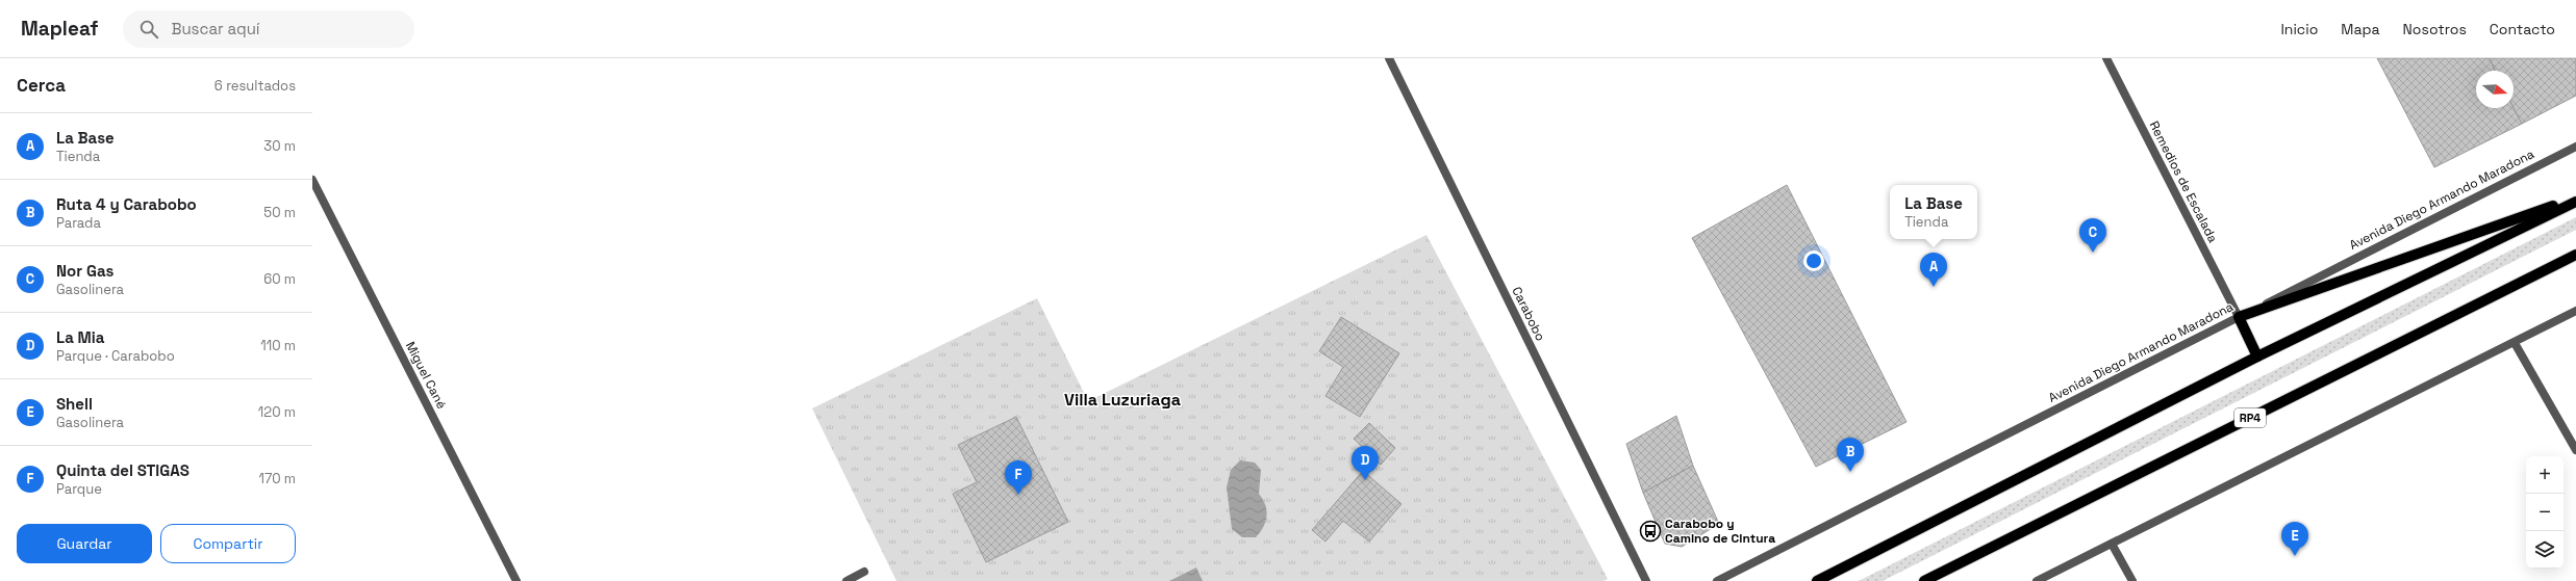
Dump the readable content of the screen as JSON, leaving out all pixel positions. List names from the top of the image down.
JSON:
{
  "streets": {
    "main road": ["RP4"],
    "street": [
      "Remedios de Escalada",
      "Avenida Diego Armando Maradona",
      "Carabobo",
      "Miguel Cané"
    ]
  },
  "crossings": [
    ["Remedios de Escalada", "Avenida Diego Armando Maradona"]
  ],
  "districts": ["Villa Luzuriaga"],
  "places": {
    "bus stop": ["Carabobo y Camino de Cintura"]
  },
  "north": "right",
  "page": {
    "header": "Mapleaf",
    "search": "Buscar aquí",
    "nav": [
      "Inicio",
      "Mapa",
      "Nosotros",
      "Contacto"
    ],
    "heading": ["Cerca", "6 resultados"],
    "list": [
      {
        "mark": "A",
        "name": "La Base",
        "note": "Tienda",
        "value": "30 m"
      },
      {
        "mark": "B",
        "name": "Ruta 4 y Carabobo",
        "note": "Parada",
        "value": "50 m"
      },
      {
        "mark": "C",
        "name": "Nor Gas",
        "note": "Gasolinera",
        "value": "60 m"
      },
      {
        "mark": "D",
        "name": "La Mia",
        "note": "Parque · Carabobo",
        "value": "110 m"
      },
      {
        "mark": "E",
        "name": "Shell",
        "note": "Gasolinera",
        "value": "120 m"
      },
      {
        "mark": "F",
        "name": "Quinta del STIGAS",
        "note": "Parque",
        "value": "170 m"
      }
    ],
    "popup": ["La Base", "Tienda"],
    "pins": [
      "C",
      "A",
      "B",
      "D",
      "F",
      "E"
    ],
    "map_buttons": ["+", "−"],
    "buttons": ["Guardar", "Compartir"]
  }
}
